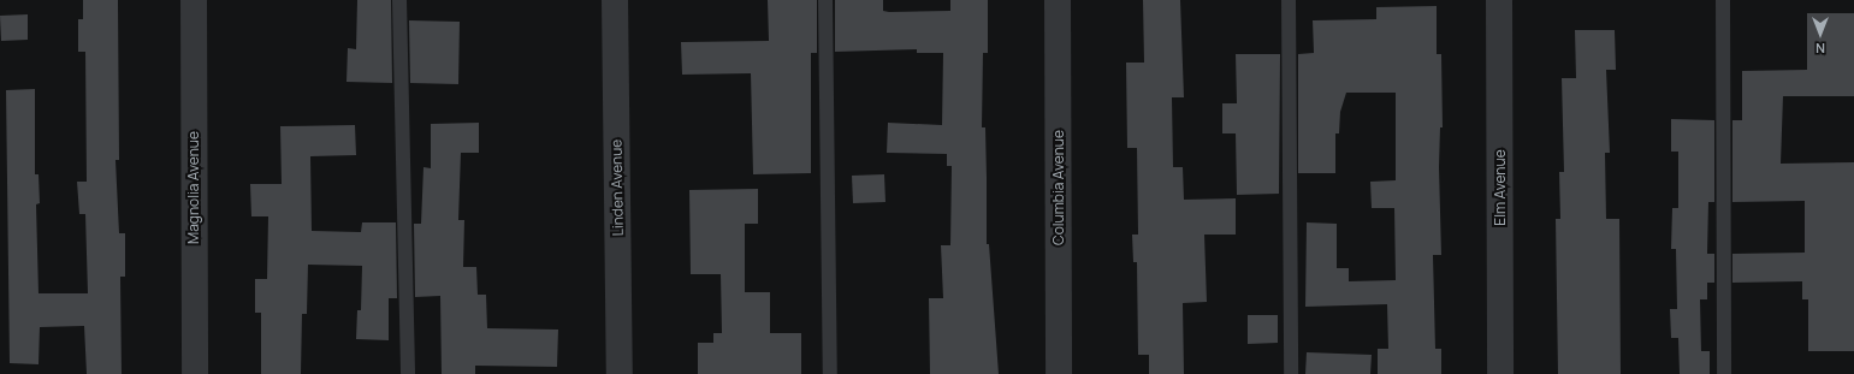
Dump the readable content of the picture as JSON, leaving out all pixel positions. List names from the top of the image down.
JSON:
{
  "streets": {
    "street": [
      "Magnolia Avenue",
      "Linden Avenue",
      "Columbia Avenue",
      "Elm Avenue"
    ]
  },
  "north": "bottom"
}
